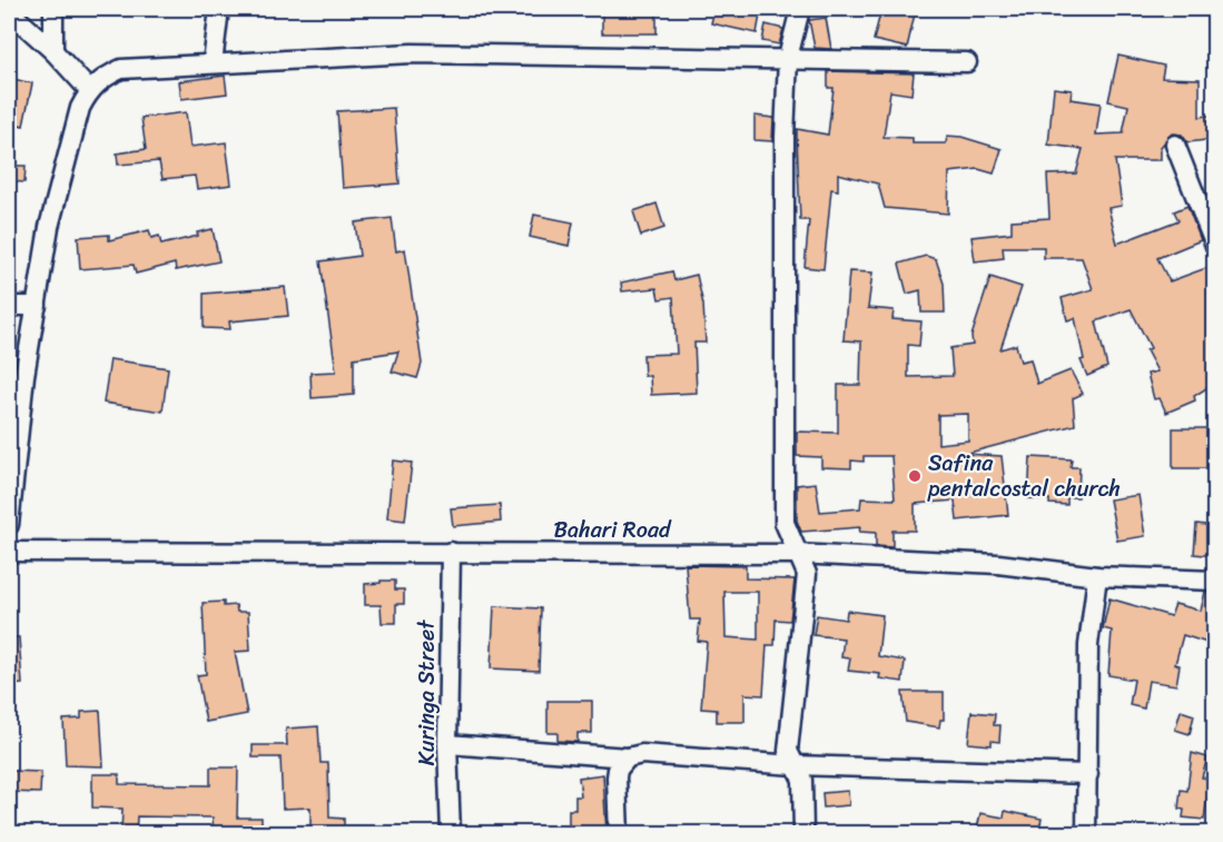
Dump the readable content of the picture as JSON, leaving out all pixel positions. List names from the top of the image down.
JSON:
{
  "streets": {
    "street": ["Bahari Road", "Kuringa Street"]
  },
  "crossings": [
    ["Bahari Road", "Kuringa Street"]
  ],
  "places": ["Safina pentalcostal church"]
}
